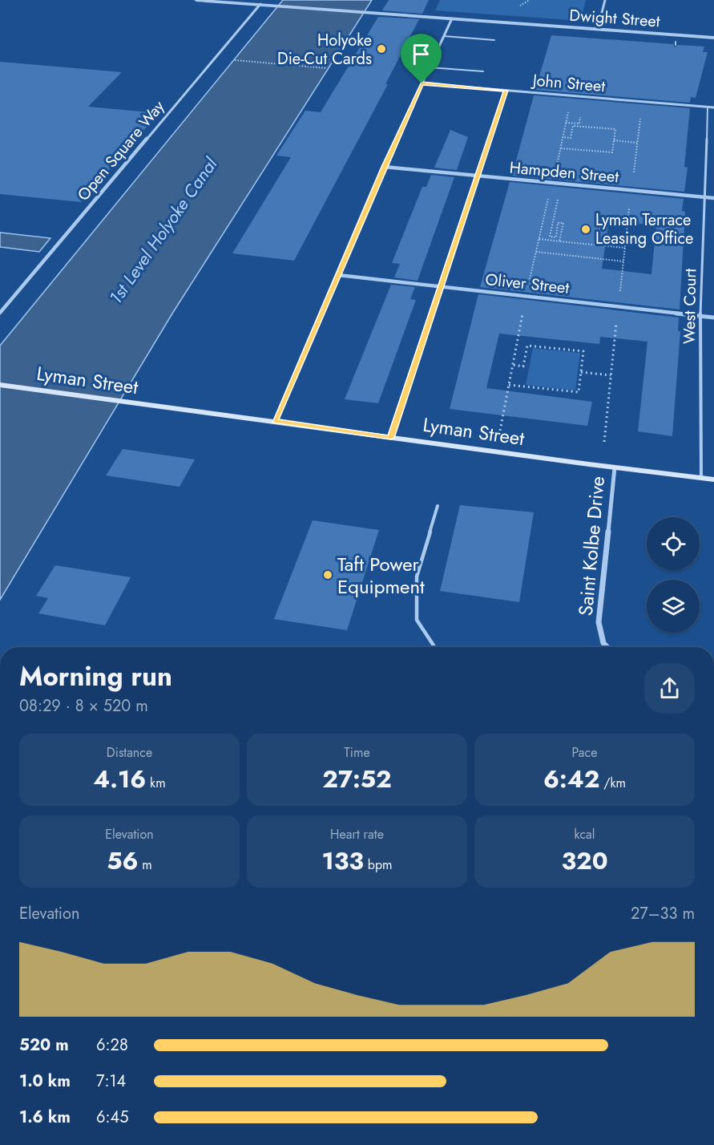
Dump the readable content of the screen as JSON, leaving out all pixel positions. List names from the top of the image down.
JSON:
{
  "streets": {
    "main road": ["Lyman Street"],
    "street": [
      "Dwight Street",
      "John Street",
      "Open Square Way",
      "Hampden Street",
      "Oliver Street",
      "Saint Kolbe Drive"
    ],
    "lane": ["West Court"]
  },
  "crossings": [
    ["Dwight Street", "Open Square Way"],
    ["John Street", "West Court"],
    ["Hampden Street", "West Court"],
    ["Oliver Street", "West Court"],
    ["West Court", "Lyman Street"],
    ["Lyman Street", "Saint Kolbe Drive"]
  ],
  "water": ["1st Level Holyoke Canal"],
  "places": ["Holyoke Die-Cut Cards", "Lyman Terrace Leasing Office", "Taft Power Equipment"],
  "page": {
    "heading": ["Morning run", "08:29 · 8 × 520 m"],
    "stats": [
      ["Distance", "4.16 km"],
      ["Time", "27:52"],
      ["Pace", "6:42 /km"],
      ["Elevation", "56 m"],
      ["Heart rate", "133 bpm"],
      ["kcal", "320"]
    ],
    "chart": ["Elevation", "27–33 m"],
    "list": [
      {
        "name": "520 m",
        "note": "6:28"
      },
      {
        "name": "1.0 km",
        "note": "7:14"
      },
      {
        "name": "1.6 km",
        "note": "6:45"
      }
    ]
  }
}
